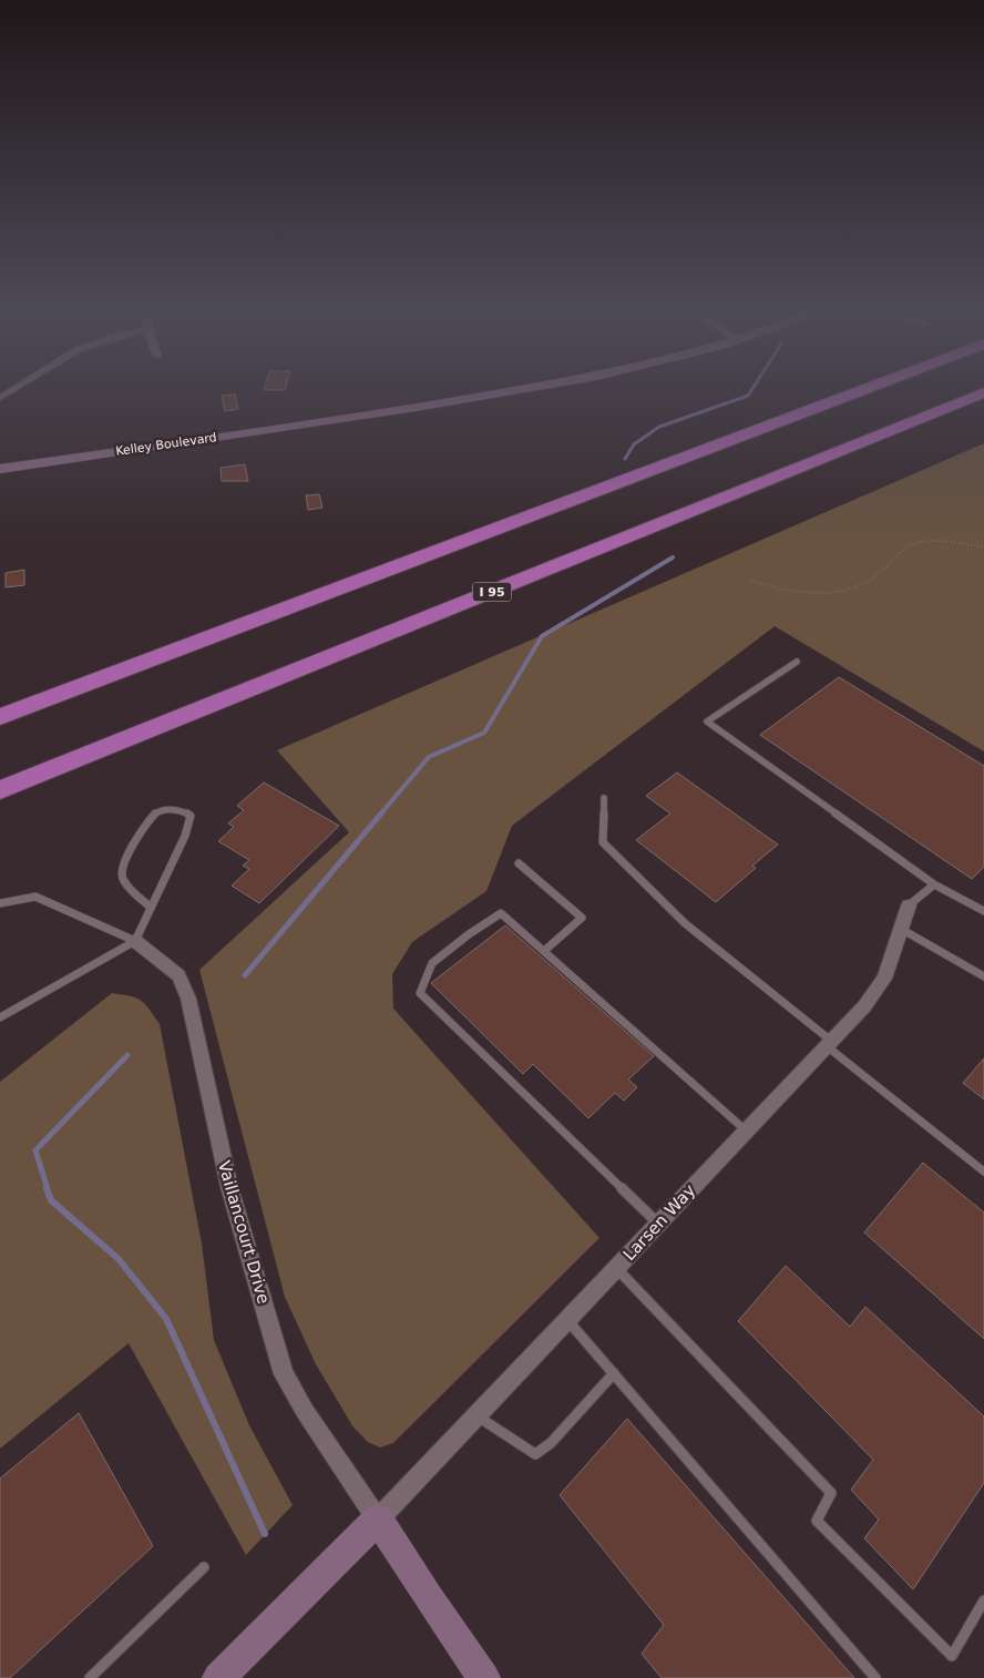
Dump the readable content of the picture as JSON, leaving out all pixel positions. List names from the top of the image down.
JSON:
{
  "streets": {
    "highway": ["I 95"],
    "main road": ["Kelley Boulevard"],
    "street": ["Larsen Way", "Vaillancourt Drive"]
  },
  "crossings": [
    ["Larsen Way", "Vaillancourt Drive"]
  ]
}
